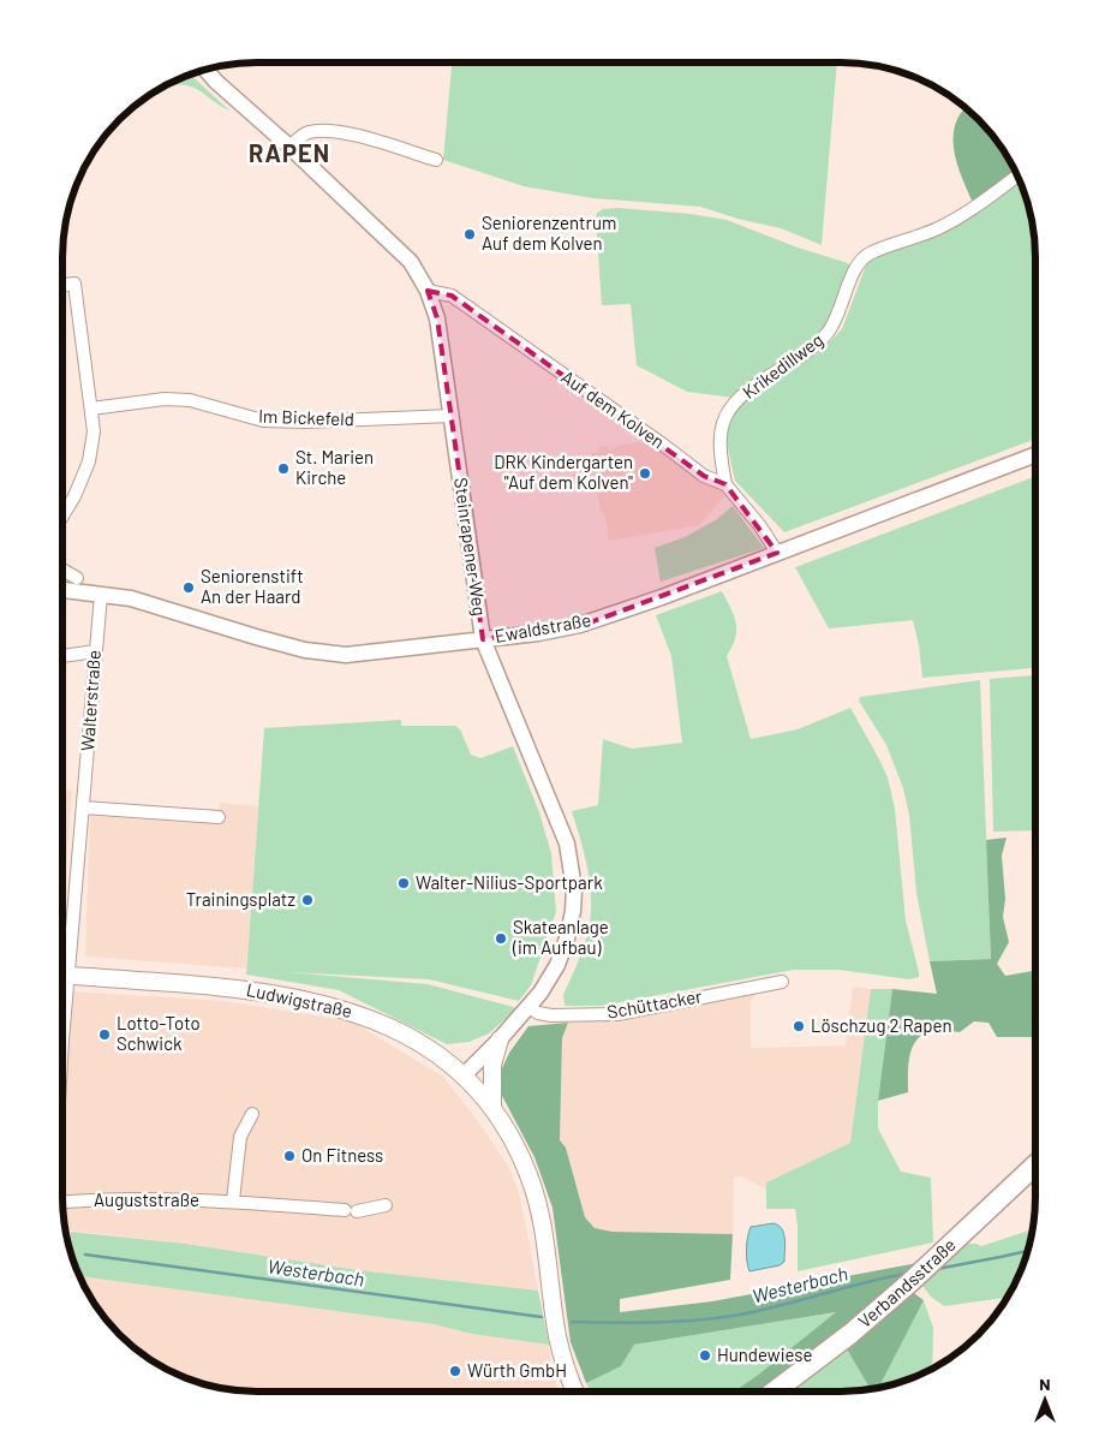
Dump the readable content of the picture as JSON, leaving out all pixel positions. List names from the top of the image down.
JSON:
{
  "streets": {
    "main road": ["Ludwigstraße", "Verbandsstraße"],
    "street": [
      "Krikedillweg",
      "Auf dem Kolven",
      "Im Bickefeld",
      "Steinrapener Weg",
      "Ewaldstraße",
      "Walterstraße",
      "Schüttacker",
      "Auguststraße"
    ]
  },
  "crossings": [
    ["Krikedillweg", "Auf dem Kolven"],
    ["Auf dem Kolven", "Steinrapener Weg"],
    ["Auf dem Kolven", "Ewaldstraße"],
    ["Im Bickefeld", "Steinrapener Weg"],
    ["Steinrapener Weg", "Ewaldstraße"],
    ["Steinrapener Weg", "Ludwigstraße"],
    ["Steinrapener Weg", "Schüttacker"],
    ["Ewaldstraße", "Walterstraße"]
  ],
  "districts": ["RAPEN"],
  "water": ["Westerbach"],
  "places": [
    "Seniorenzentrum Auf dem Kolven",
    "St. Marien Kirche",
    "DRK Kindergarten \"Auf dem Kolven\"",
    "Seniorenstift An der Haard",
    "Walter-Nilius-Sportpark",
    "Trainingsplatz",
    "Skateanlage (im Aufbau)",
    "Löschzug 2 Rapen",
    "Lotto-Toto Schwick",
    "On Fitness",
    "Hundewiese",
    "Würth GmbH"
  ],
  "north": "top"
}
